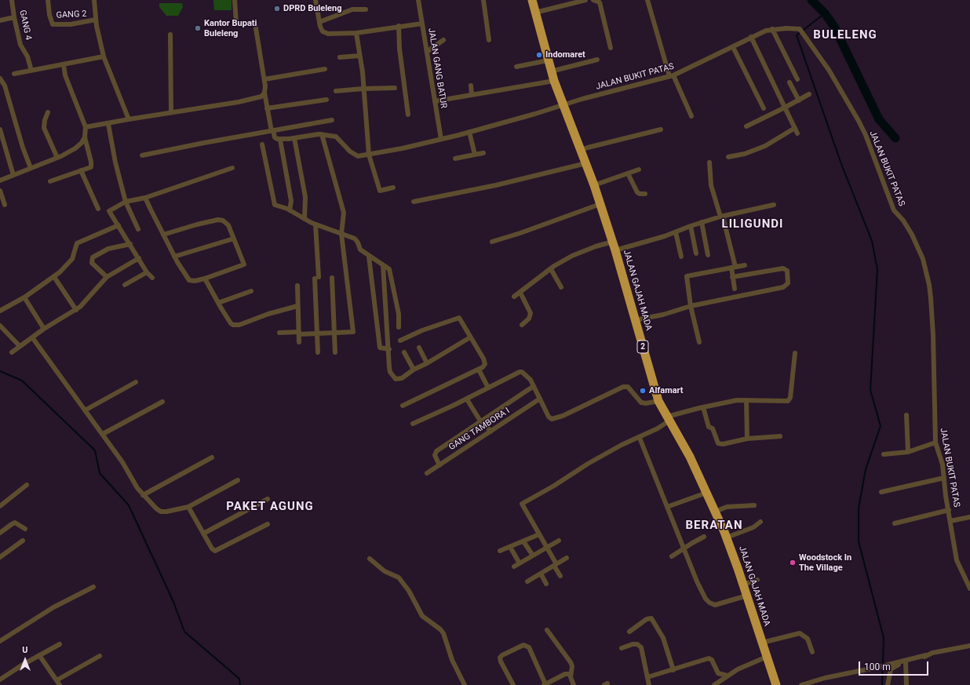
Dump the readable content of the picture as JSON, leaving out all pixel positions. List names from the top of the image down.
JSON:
{
  "streets": {
    "highway": ["JALAN GAJAH MADA", "2"],
    "street": [
      "GANG 2",
      "GANG 4",
      "JALAN GANG BATUR",
      "JALAN BUKIT PATAS",
      "GANG TAMBORA I"
    ]
  },
  "crossings": [
    ["JALAN BUKIT PATAS", "JALAN GAJAH MADA"]
  ],
  "districts": [
    "BULELENG",
    "LILIGUNDI",
    "PAKET AGUNG",
    "BERATAN"
  ],
  "places": [
    "DPRD Buleleng",
    "Kantor Bupati Buleleng",
    "Indomaret",
    "Alfamart",
    "Woodstock In The Village"
  ],
  "scale_bar": "100 m",
  "north": "top"
}
